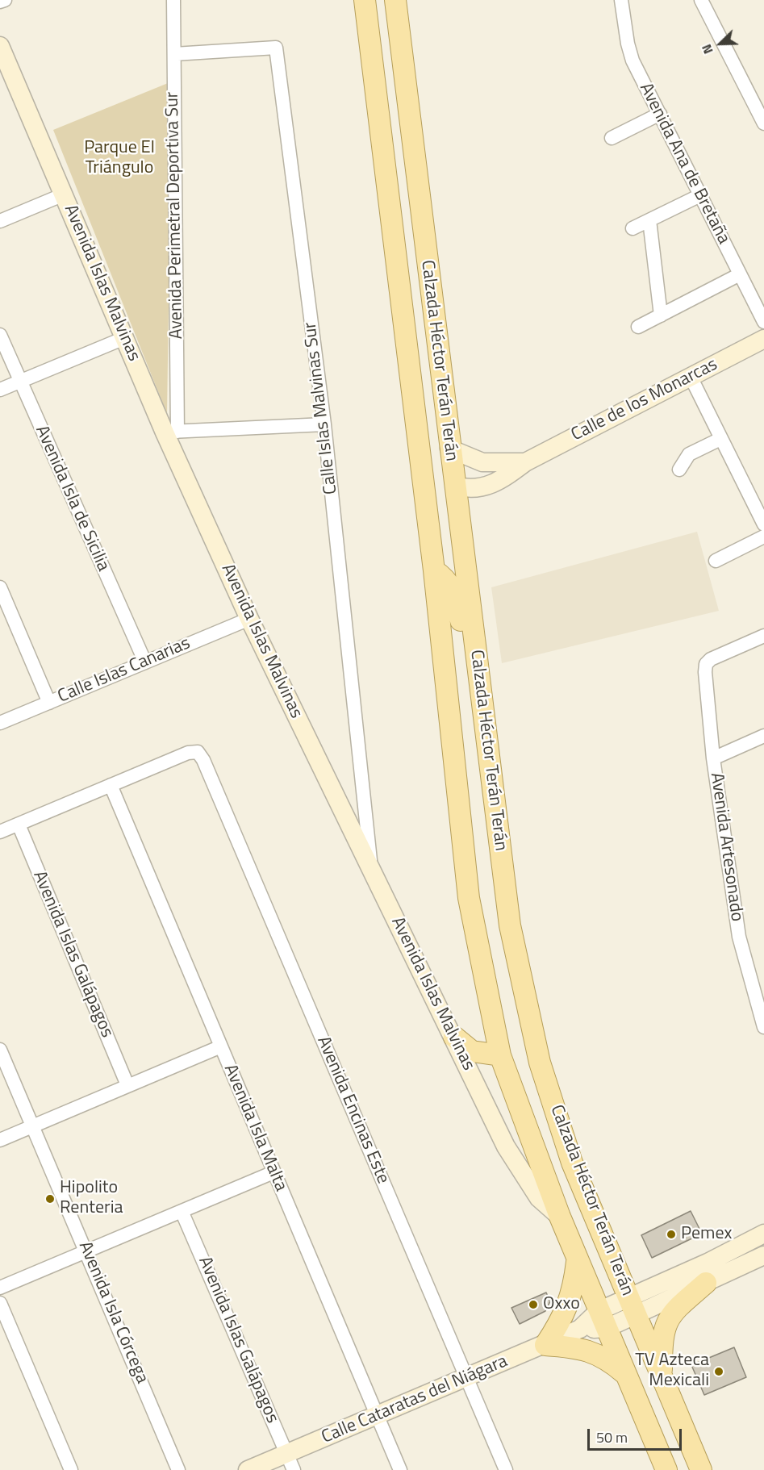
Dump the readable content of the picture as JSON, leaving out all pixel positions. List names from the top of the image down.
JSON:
{
  "streets": {
    "main road": ["Calzada Héctor Terán Terán"],
    "street": [
      "Avenida Ana de Bretaña",
      "Avenida Perimetral Deportiva Sur",
      "Avenida Islas Malvinas",
      "Calle de los Monarcas",
      "Calle Islas Malvinas Sur",
      "Avenida Isla de Sicilia",
      "Calle Islas Canarias",
      "Avenida Artesonado",
      "Avenida Islas Galápagos",
      "Avenida Encinas Este",
      "Avenida Isla Malta",
      "Avenida Isla Córcega",
      "Calle Cataratas del Niágara"
    ]
  },
  "crossings": [
    ["Avenida Perimetral Deportiva Sur", "Avenida Islas Malvinas"],
    ["Avenida Perimetral Deportiva Sur", "Calle Islas Malvinas Sur"],
    ["Avenida Islas Malvinas", "Calzada Héctor Terán Terán"],
    ["Avenida Islas Malvinas", "Calle Islas Malvinas Sur"],
    ["Avenida Islas Malvinas", "Calle Islas Canarias"],
    ["Calzada Héctor Terán Terán", "Calle de los Monarcas"],
    ["Calzada Héctor Terán Terán", "Calle Cataratas del Niágara"],
    ["Avenida Isla de Sicilia", "Calle Islas Canarias"],
    ["Avenida Islas Galápagos", "Calle Cataratas del Niágara"],
    ["Avenida Encinas Este", "Avenida Isla Malta"],
    ["Avenida Encinas Este", "Calle Cataratas del Niágara"],
    ["Avenida Isla Malta", "Calle Cataratas del Niágara"]
  ],
  "parks": ["Parque El Triángulo"],
  "places": [
    "Hipolito Renteria",
    "Pemex",
    "Oxxo",
    "TV Azteca Mexicali"
  ],
  "scale_bar": "50 m",
  "north": "bottom left"
}
